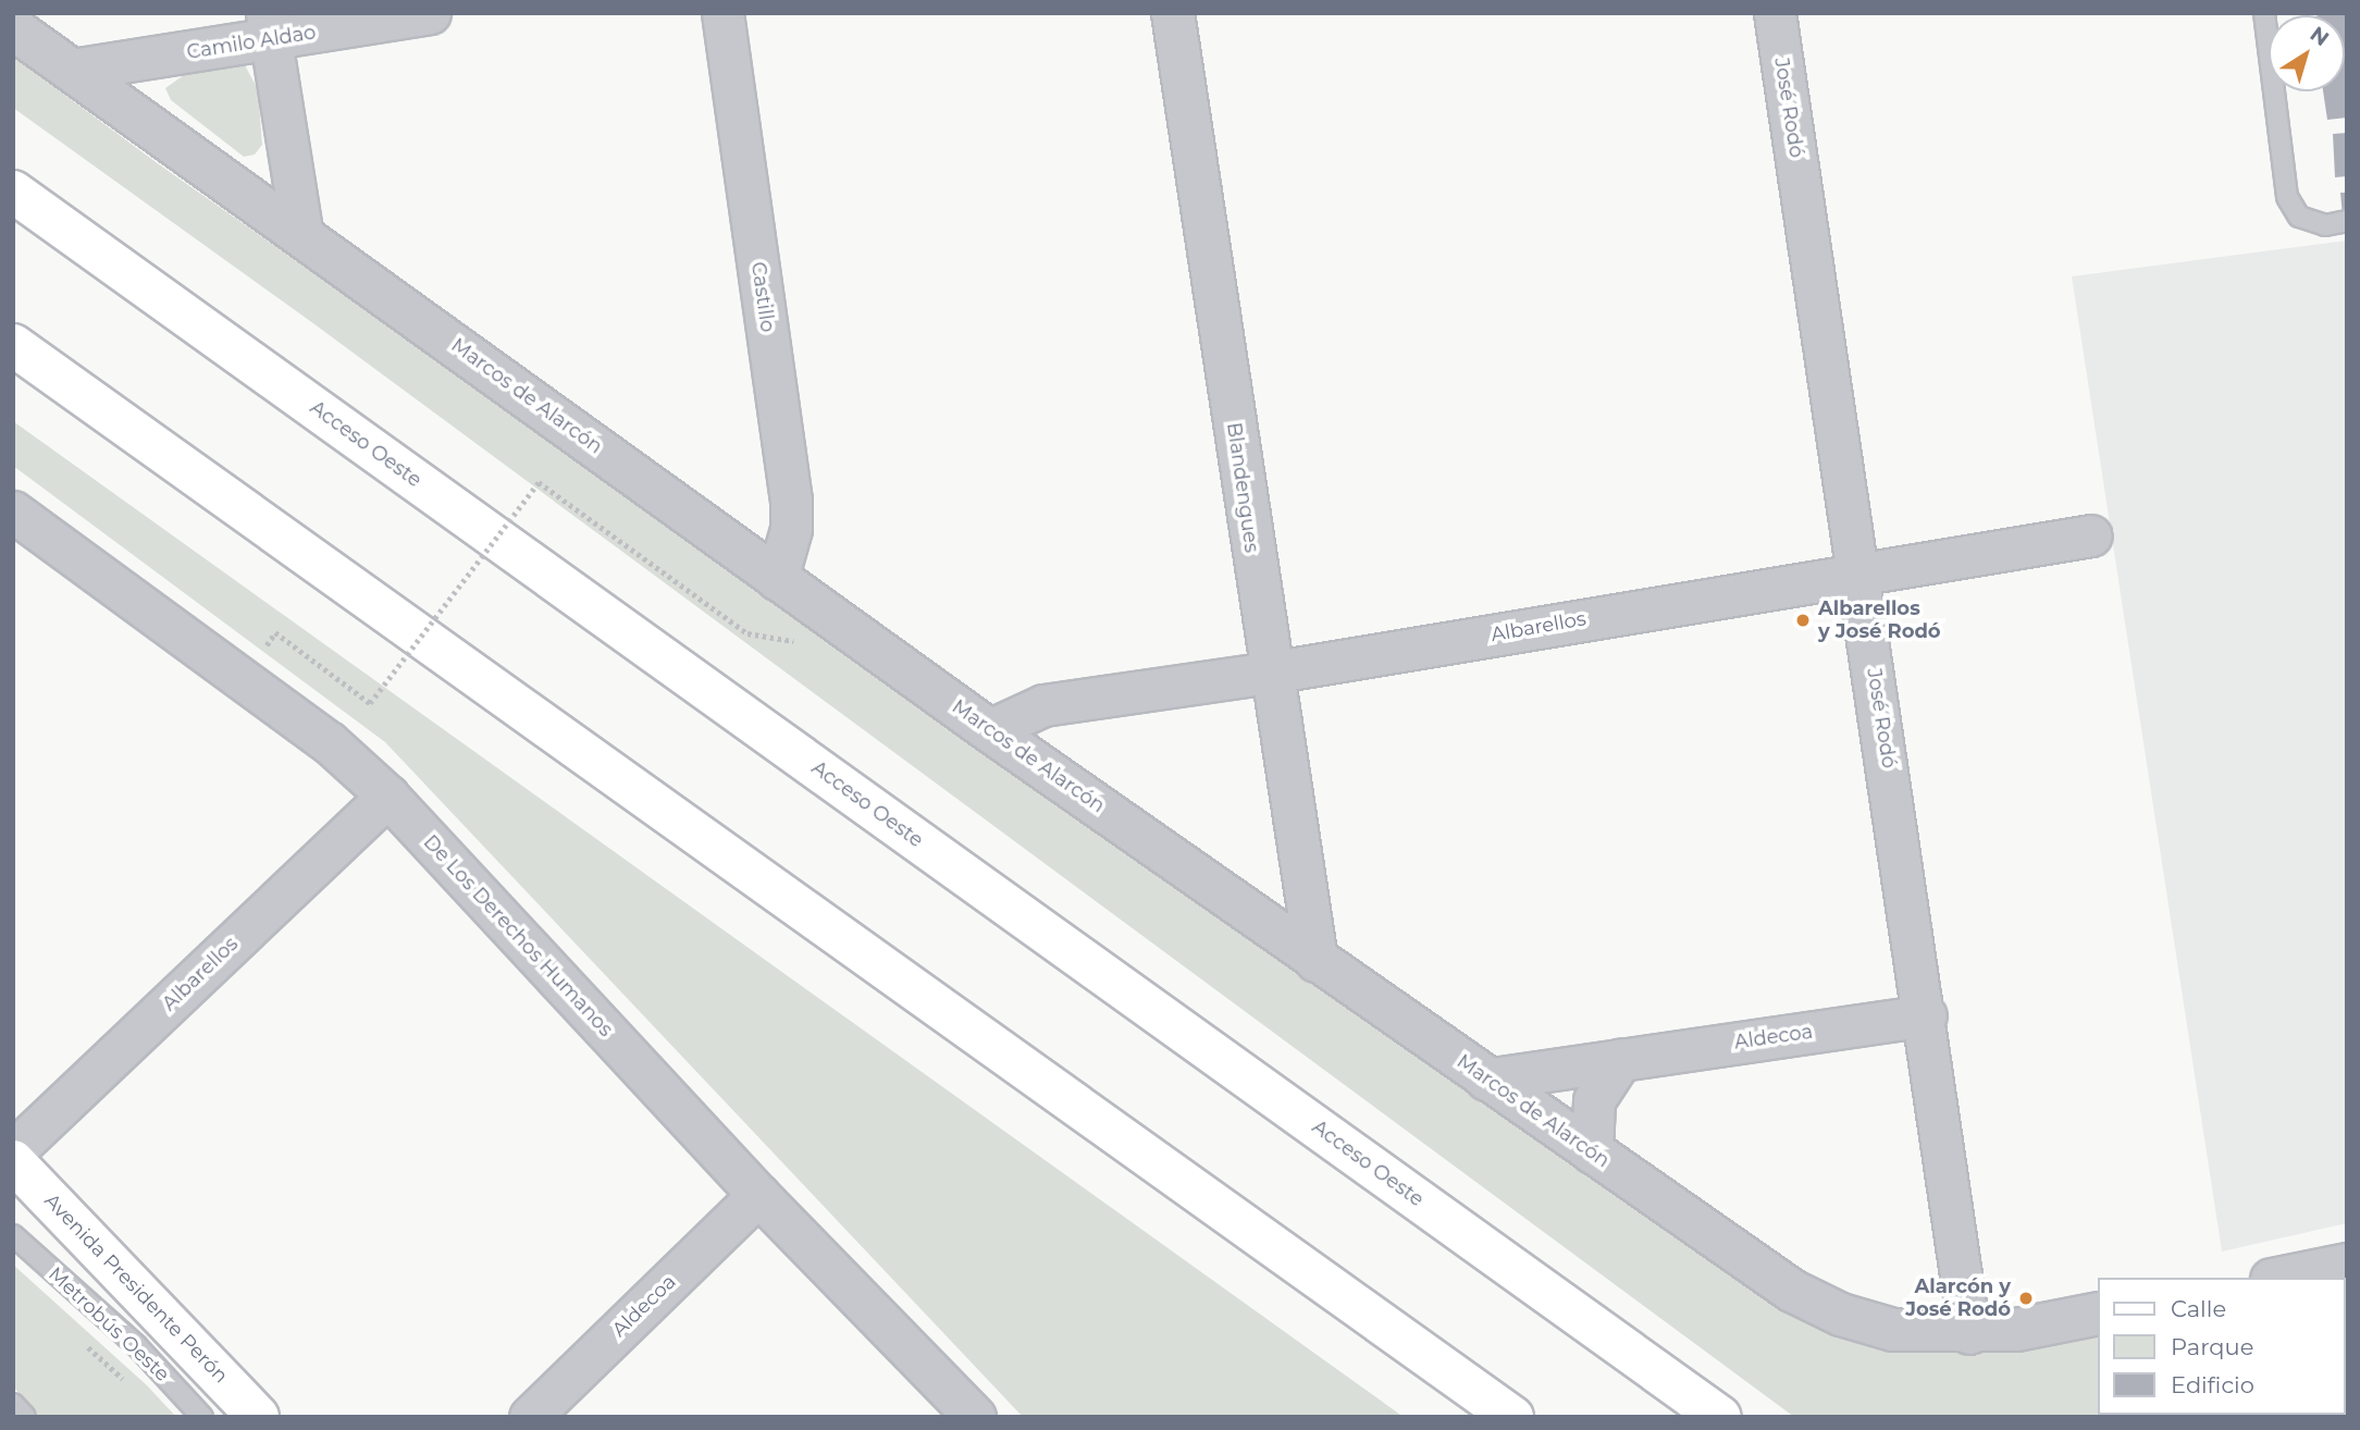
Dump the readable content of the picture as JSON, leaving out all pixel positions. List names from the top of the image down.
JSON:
{
  "streets": {
    "main road": ["Acceso Oeste", "Avenida Presidente Perón"],
    "street": [
      "Camilo Aldao",
      "José Rodó",
      "Castillo",
      "Marcos de Alarcón",
      "Blandengues",
      "Albarellos",
      "De Los Derechos Humanos",
      "Aldecoa"
    ],
    "lane": ["Metrobús Oeste"]
  },
  "crossings": [
    ["Camilo Aldao", "Marcos de Alarcón"],
    ["José Rodó", "Marcos de Alarcón"],
    ["José Rodó", "Albarellos"],
    ["José Rodó", "Aldecoa"],
    ["Castillo", "Marcos de Alarcón"],
    ["Marcos de Alarcón", "Blandengues"],
    ["Marcos de Alarcón", "Albarellos"],
    ["Marcos de Alarcón", "Aldecoa"],
    ["Blandengues", "Albarellos"],
    ["Albarellos", "De Los Derechos Humanos"],
    ["De Los Derechos Humanos", "Aldecoa"]
  ],
  "places": ["Albarellos y José Rodó", "Alarcón y José Rodó"],
  "legend": ["Calle", "Parque", "Edificio"],
  "north": "top right"
}
